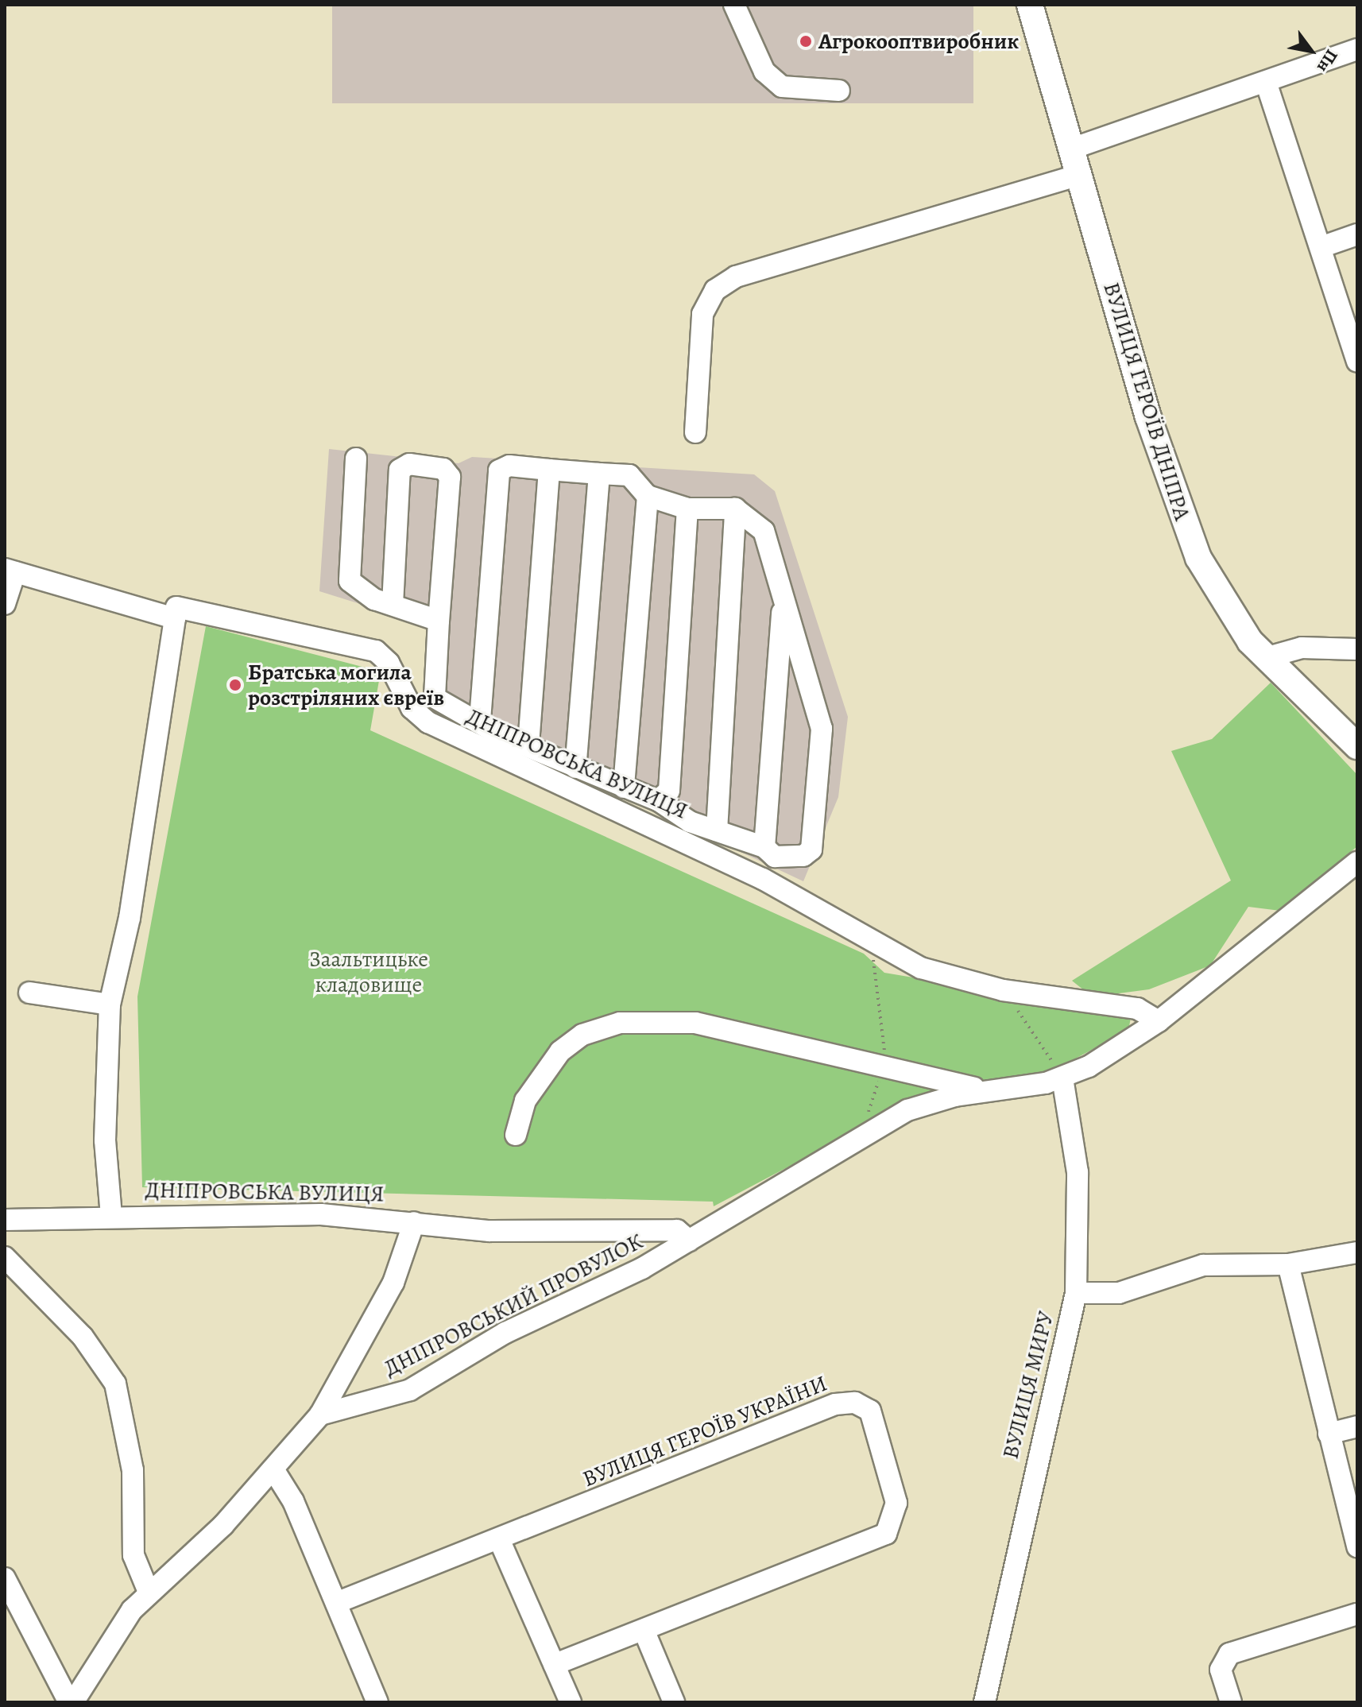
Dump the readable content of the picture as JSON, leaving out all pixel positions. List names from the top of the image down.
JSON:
{
  "streets": {
    "main road": ["ВУЛИЦЯ ГЕРОЇВ ДНІПРА"],
    "street": [
      "ДНІПРОВСЬКА ВУЛИЦЯ",
      "ДНІПРОВСЬКИЙ ПРОВУЛОК",
      "ВУЛИЦЯ МИРУ",
      "ВУЛИЦЯ ГЕРОЇВ УКРАЇНИ"
    ]
  },
  "crossings": [
    ["ДНІПРОВСЬКА ВУЛИЦЯ", "ДНІПРОВСЬКИЙ ПРОВУЛОК"]
  ],
  "parks": ["Заальтицьке кладовище"],
  "places": ["Агрокооптвиробник", "Братська могила розстріляних євреїв"],
  "north": "bottom right"
}
